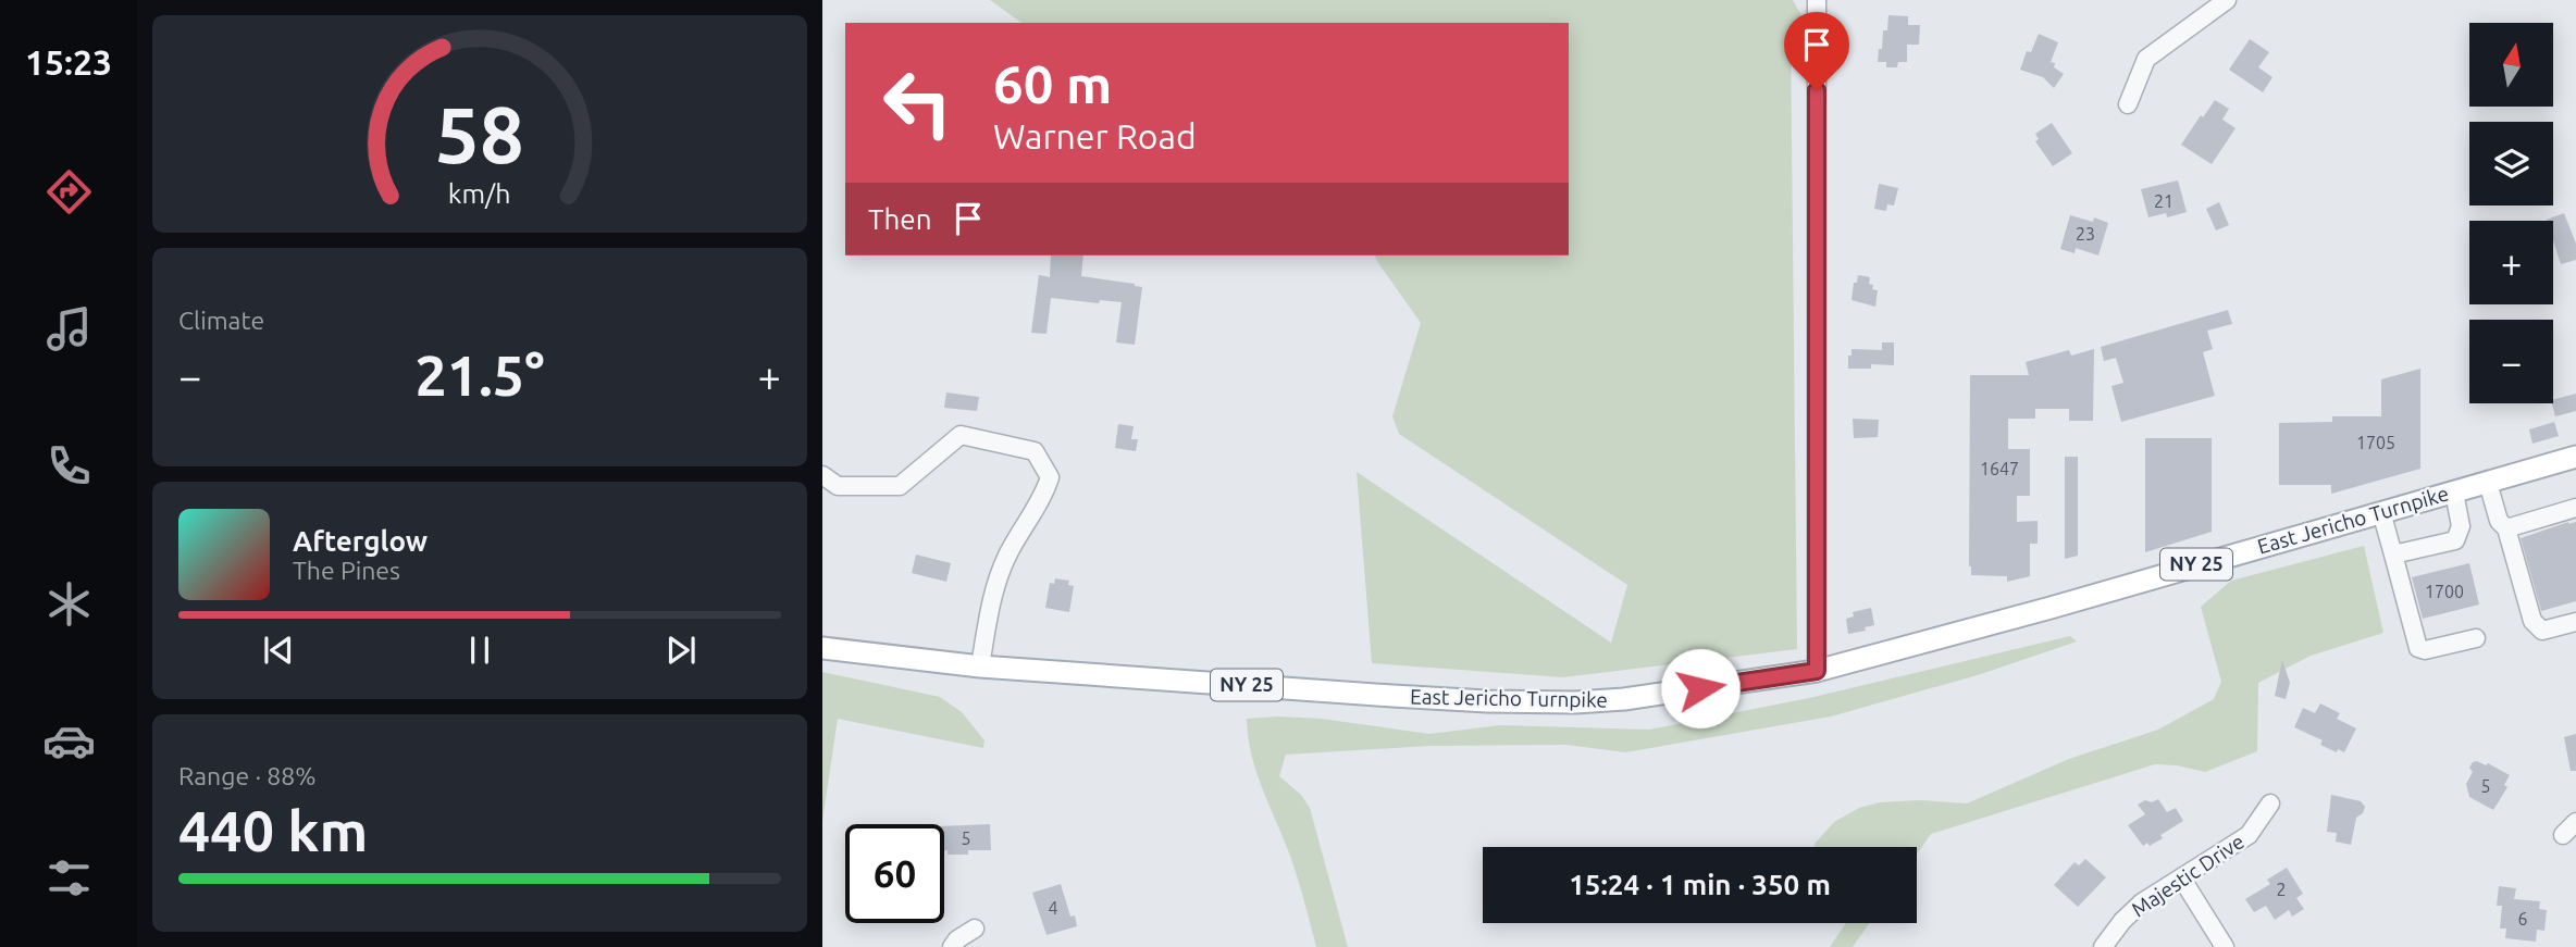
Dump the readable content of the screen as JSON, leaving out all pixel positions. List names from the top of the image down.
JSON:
{
  "streets": {
    "main road": ["East Jericho Turnpike", "NY 25"],
    "street": ["Majestic Drive"]
  },
  "house_numbers": [
    "21",
    "23",
    "1705",
    "1647",
    "1700",
    "5",
    "5",
    "2",
    "4",
    "6"
  ],
  "north": "top",
  "page": {
    "tabs": "15:23",
    "map_buttons": ["+", "−"],
    "turn": ["60 m", "Warner Road"],
    "then": "Then",
    "tile": [
      "Climate",
      ["Range · 88%", "440 km"]
    ],
    "heat": ["−", "21.5°", "+"],
    "song": ["Afterglow", "The Pines"],
    "limit": "60",
    "trip": "15:24 · 1 min · 350 m",
    "gauge": ["58", "km/h"]
  }
}
